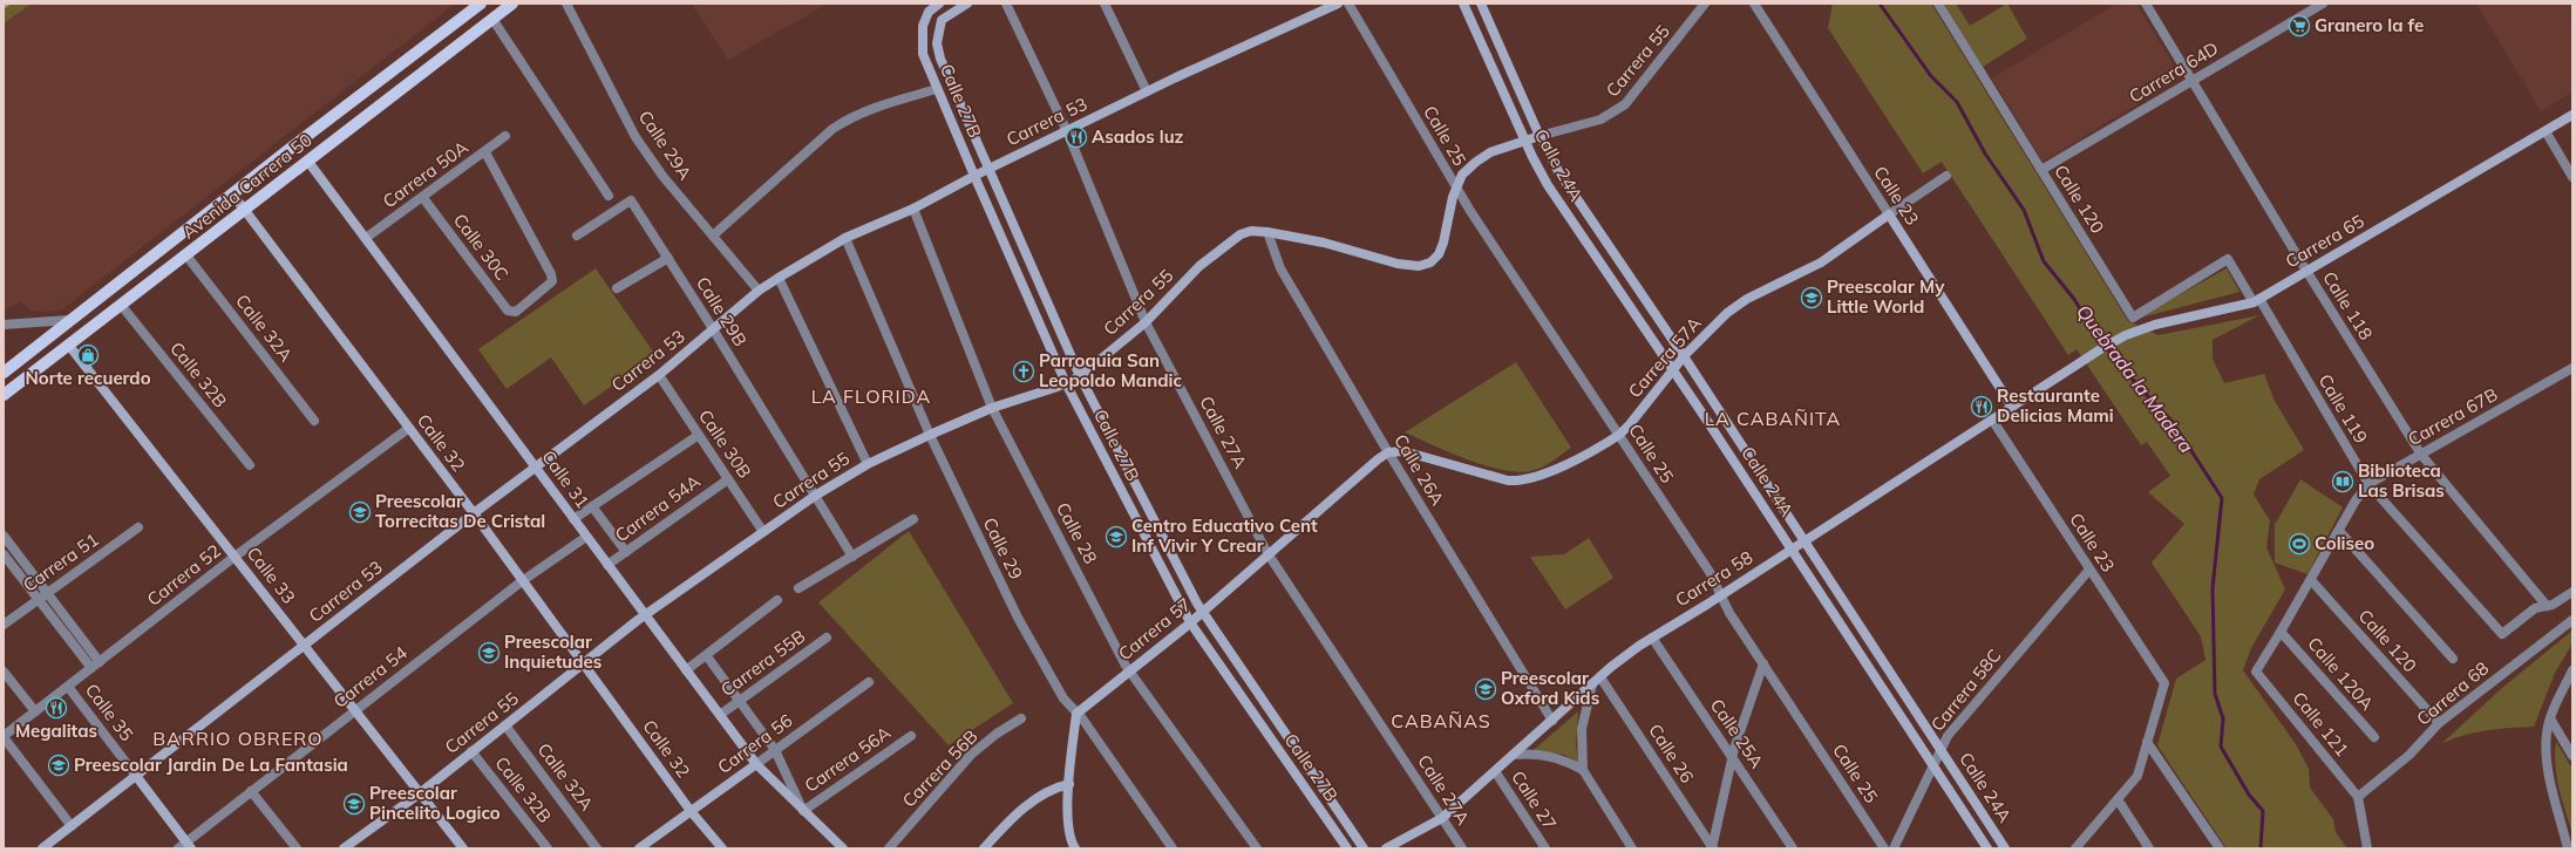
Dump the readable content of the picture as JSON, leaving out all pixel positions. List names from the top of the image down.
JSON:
{
  "streets": {
    "main road": [
      "Carrera 55",
      "Calle 27B",
      "Carrera 53",
      "Calle 24A",
      "Avenida Carrera 50",
      "Calle 23",
      "Carrera 65",
      "Carrera 57A",
      "Calle 32",
      "Calle 31",
      "Calle 33",
      "Carrera 58",
      "Carrera 57",
      "Calle 35",
      "Carrera 56"
    ],
    "street": [
      "Carrera 64D",
      "Calle 25",
      "Calle 29A",
      "Carrera 50A",
      "Calle 120",
      "Calle 30C",
      "Calle 118",
      "Calle 29B",
      "Calle 32A",
      "Calle 32B",
      "Calle 119",
      "Carrera 67B",
      "Calle 27A",
      "Calle 30B",
      "Calle 26A",
      "Carrera 54A",
      "Calle 28",
      "Calle 29",
      "Carrera 51",
      "Carrera 52",
      "Carrera 55B",
      "Calle 120A",
      "Carrera 54",
      "Carrera 58C",
      "Carrera 68",
      "Calle 121",
      "Calle 25A",
      "Calle 26",
      "Carrera 56A",
      "Carrera 56B",
      "Calle 27"
    ]
  },
  "crossings": [
    ["Carrera 55", "Calle 27B"],
    ["Carrera 55", "Calle 25"],
    ["Carrera 55", "Calle 24A"],
    ["Carrera 55", "Calle 29B"],
    ["Carrera 55", "Calle 32A"],
    ["Carrera 55", "Calle 32B"],
    ["Carrera 55", "Calle 27A"],
    ["Carrera 55", "Calle 32"],
    ["Carrera 55", "Calle 30B"],
    ["Carrera 55", "Calle 26A"],
    ["Carrera 55", "Calle 31"],
    ["Carrera 55", "Calle 28"],
    ["Carrera 55", "Calle 29"],
    ["Carrera 55", "Calle 33"],
    ["Carrera 64D", "Calle 120"],
    ["Carrera 64D", "Calle 118"],
    ["Calle 27B", "Carrera 53"],
    ["Calle 27B", "Carrera 57"],
    ["Carrera 53", "Calle 29A"],
    ["Carrera 53", "Calle 29B"],
    ["Carrera 53", "Calle 27A"],
    ["Carrera 53", "Calle 32"],
    ["Carrera 53", "Calle 30B"],
    ["Carrera 53", "Calle 31"],
    ["Carrera 53", "Calle 28"],
    ["Carrera 53", "Calle 29"],
    ["Carrera 53", "Calle 33"],
    ["Carrera 53", "Calle 35"],
    ["Calle 25", "Carrera 57A"],
    ["Calle 25", "Carrera 58"],
    ["Calle 24A", "Carrera 57A"],
    ["Calle 24A", "Carrera 58"],
    ["Calle 24A", "Carrera 58C"],
    ["Carrera 50A", "Calle 30C"],
    ["Carrera 50A", "Calle 31"],
    ["Avenida Carrera 50", "Calle 32A"],
    ["Avenida Carrera 50", "Calle 32B"],
    ["Avenida Carrera 50", "Calle 32"],
    ["Avenida Carrera 50", "Calle 31"],
    ["Avenida Carrera 50", "Calle 33"],
    ["Calle 23", "Carrera 57A"],
    ["Calle 23", "Carrera 58"],
    ["Calle 23", "Carrera 58C"],
    ["Calle 120", "Calle 119"],
    ["Calle 120", "Carrera 67B"],
    ["Calle 120", "Carrera 68"],
    ["Carrera 65", "Calle 118"],
    ["Carrera 65", "Calle 119"],
    ["Carrera 65", "Carrera 58"],
    ["Calle 118", "Calle 119"],
    ["Calle 118", "Carrera 67B"],
    ["Carrera 57A", "Calle 26A"],
    ["Carrera 57A", "Carrera 57"],
    ["Calle 119", "Carrera 67B"],
    ["Carrera 67B", "Calle 120A"],
    ["Carrera 67B", "Calle 121"],
    ["Calle 27A", "Carrera 58"],
    ["Calle 27A", "Carrera 57"],
    ["Calle 32", "Carrera 52"],
    ["Calle 32", "Carrera 54"],
    ["Calle 32", "Carrera 56"],
    ["Calle 30B", "Carrera 54A"],
    ["Calle 26A", "Carrera 58"],
    ["Calle 26A", "Carrera 57"],
    ["Calle 31", "Carrera 54A"],
    ["Calle 31", "Carrera 55B"],
    ["Calle 31", "Carrera 54"],
    ["Calle 31", "Carrera 56"],
    ["Calle 31", "Carrera 56A"],
    ["Calle 28", "Carrera 57"],
    ["Calle 29", "Carrera 57"],
    ["Carrera 51", "Calle 35"],
    ["Carrera 52", "Calle 33"],
    ["Carrera 52", "Calle 35"],
    ["Calle 33", "Carrera 54"],
    ["Carrera 58", "Calle 25A"],
    ["Carrera 58", "Calle 26"],
    ["Carrera 58", "Calle 27"],
    ["Carrera 54", "Calle 35"],
    ["Carrera 68", "Calle 121"]
  ],
  "districts": [
    "LA FLORIDA",
    "LA CABAÑITA",
    "CABAÑAS",
    "BARRIO OBRERO"
  ],
  "water": ["Quebrada la Madera"],
  "places": {
    "supermarket": ["Granero la fe"],
    "restaurant": ["Asados luz", "Restaurante Delicias Mami", "Megalitas"],
    "school or university": [
      "Preescolar My Little World",
      "Preescolar Torrecitas De Cristal",
      "Centro Educativo Cent Inf Vivir Y Crear",
      "Preescolar Inquietudes",
      "Preescolar Oxford Kids",
      "Preescolar Jardin De La Fantasia",
      "Preescolar Pincelito Logico"
    ],
    "shop": ["Norte recuerdo"],
    "church": ["Parroquia San Leopoldo Mandic"],
    "library": ["Biblioteca Las Brisas"],
    "sports": ["Coliseo"]
  }
}
